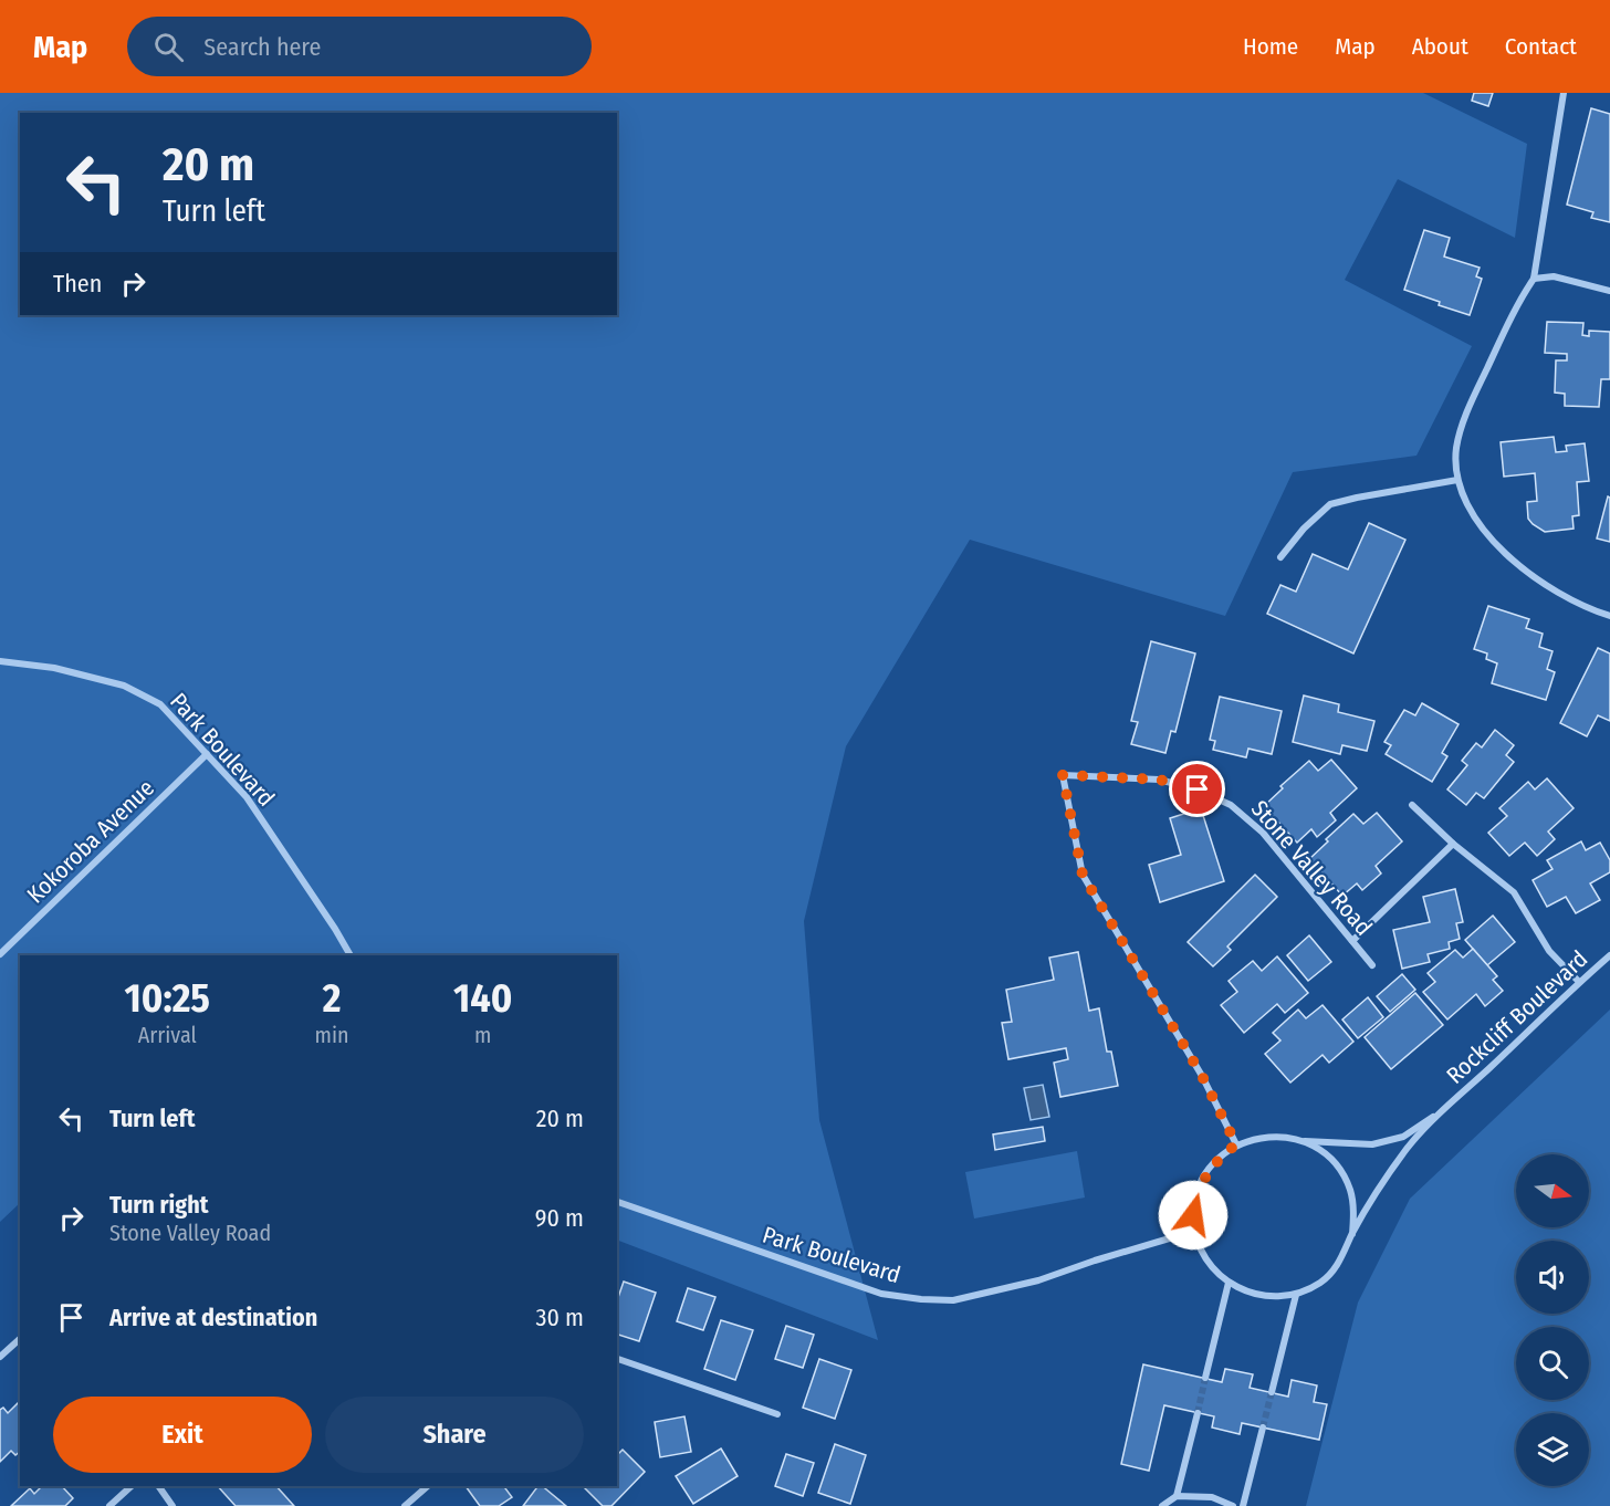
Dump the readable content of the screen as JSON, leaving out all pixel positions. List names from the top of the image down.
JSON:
{
  "streets": {
    "street": [
      "Park Boulevard",
      "Kokoroba Avenue",
      "Stone Valley Road",
      "Rockcliff Boulevard"
    ]
  },
  "crossings": [
    ["Park Boulevard", "Kokoroba Avenue"],
    ["Park Boulevard", "Stone Valley Road"]
  ],
  "north": "right",
  "page": {
    "header": "Map",
    "search": "Search here",
    "nav": [
      "Home",
      "Map",
      "About",
      "Contact"
    ],
    "turn": ["20 m", "Turn left"],
    "then": "Then",
    "eta": [
      "10:25",
      "Arrival",
      "2",
      "min",
      "140",
      "m"
    ],
    "list": [
      {
        "name": "Turn left",
        "value": "20 m"
      },
      {
        "name": "Turn right",
        "note": "Stone Valley Road",
        "value": "90 m"
      },
      {
        "name": "Arrive at destination",
        "value": "30 m"
      }
    ],
    "buttons": ["Exit", "Share"]
  }
}
